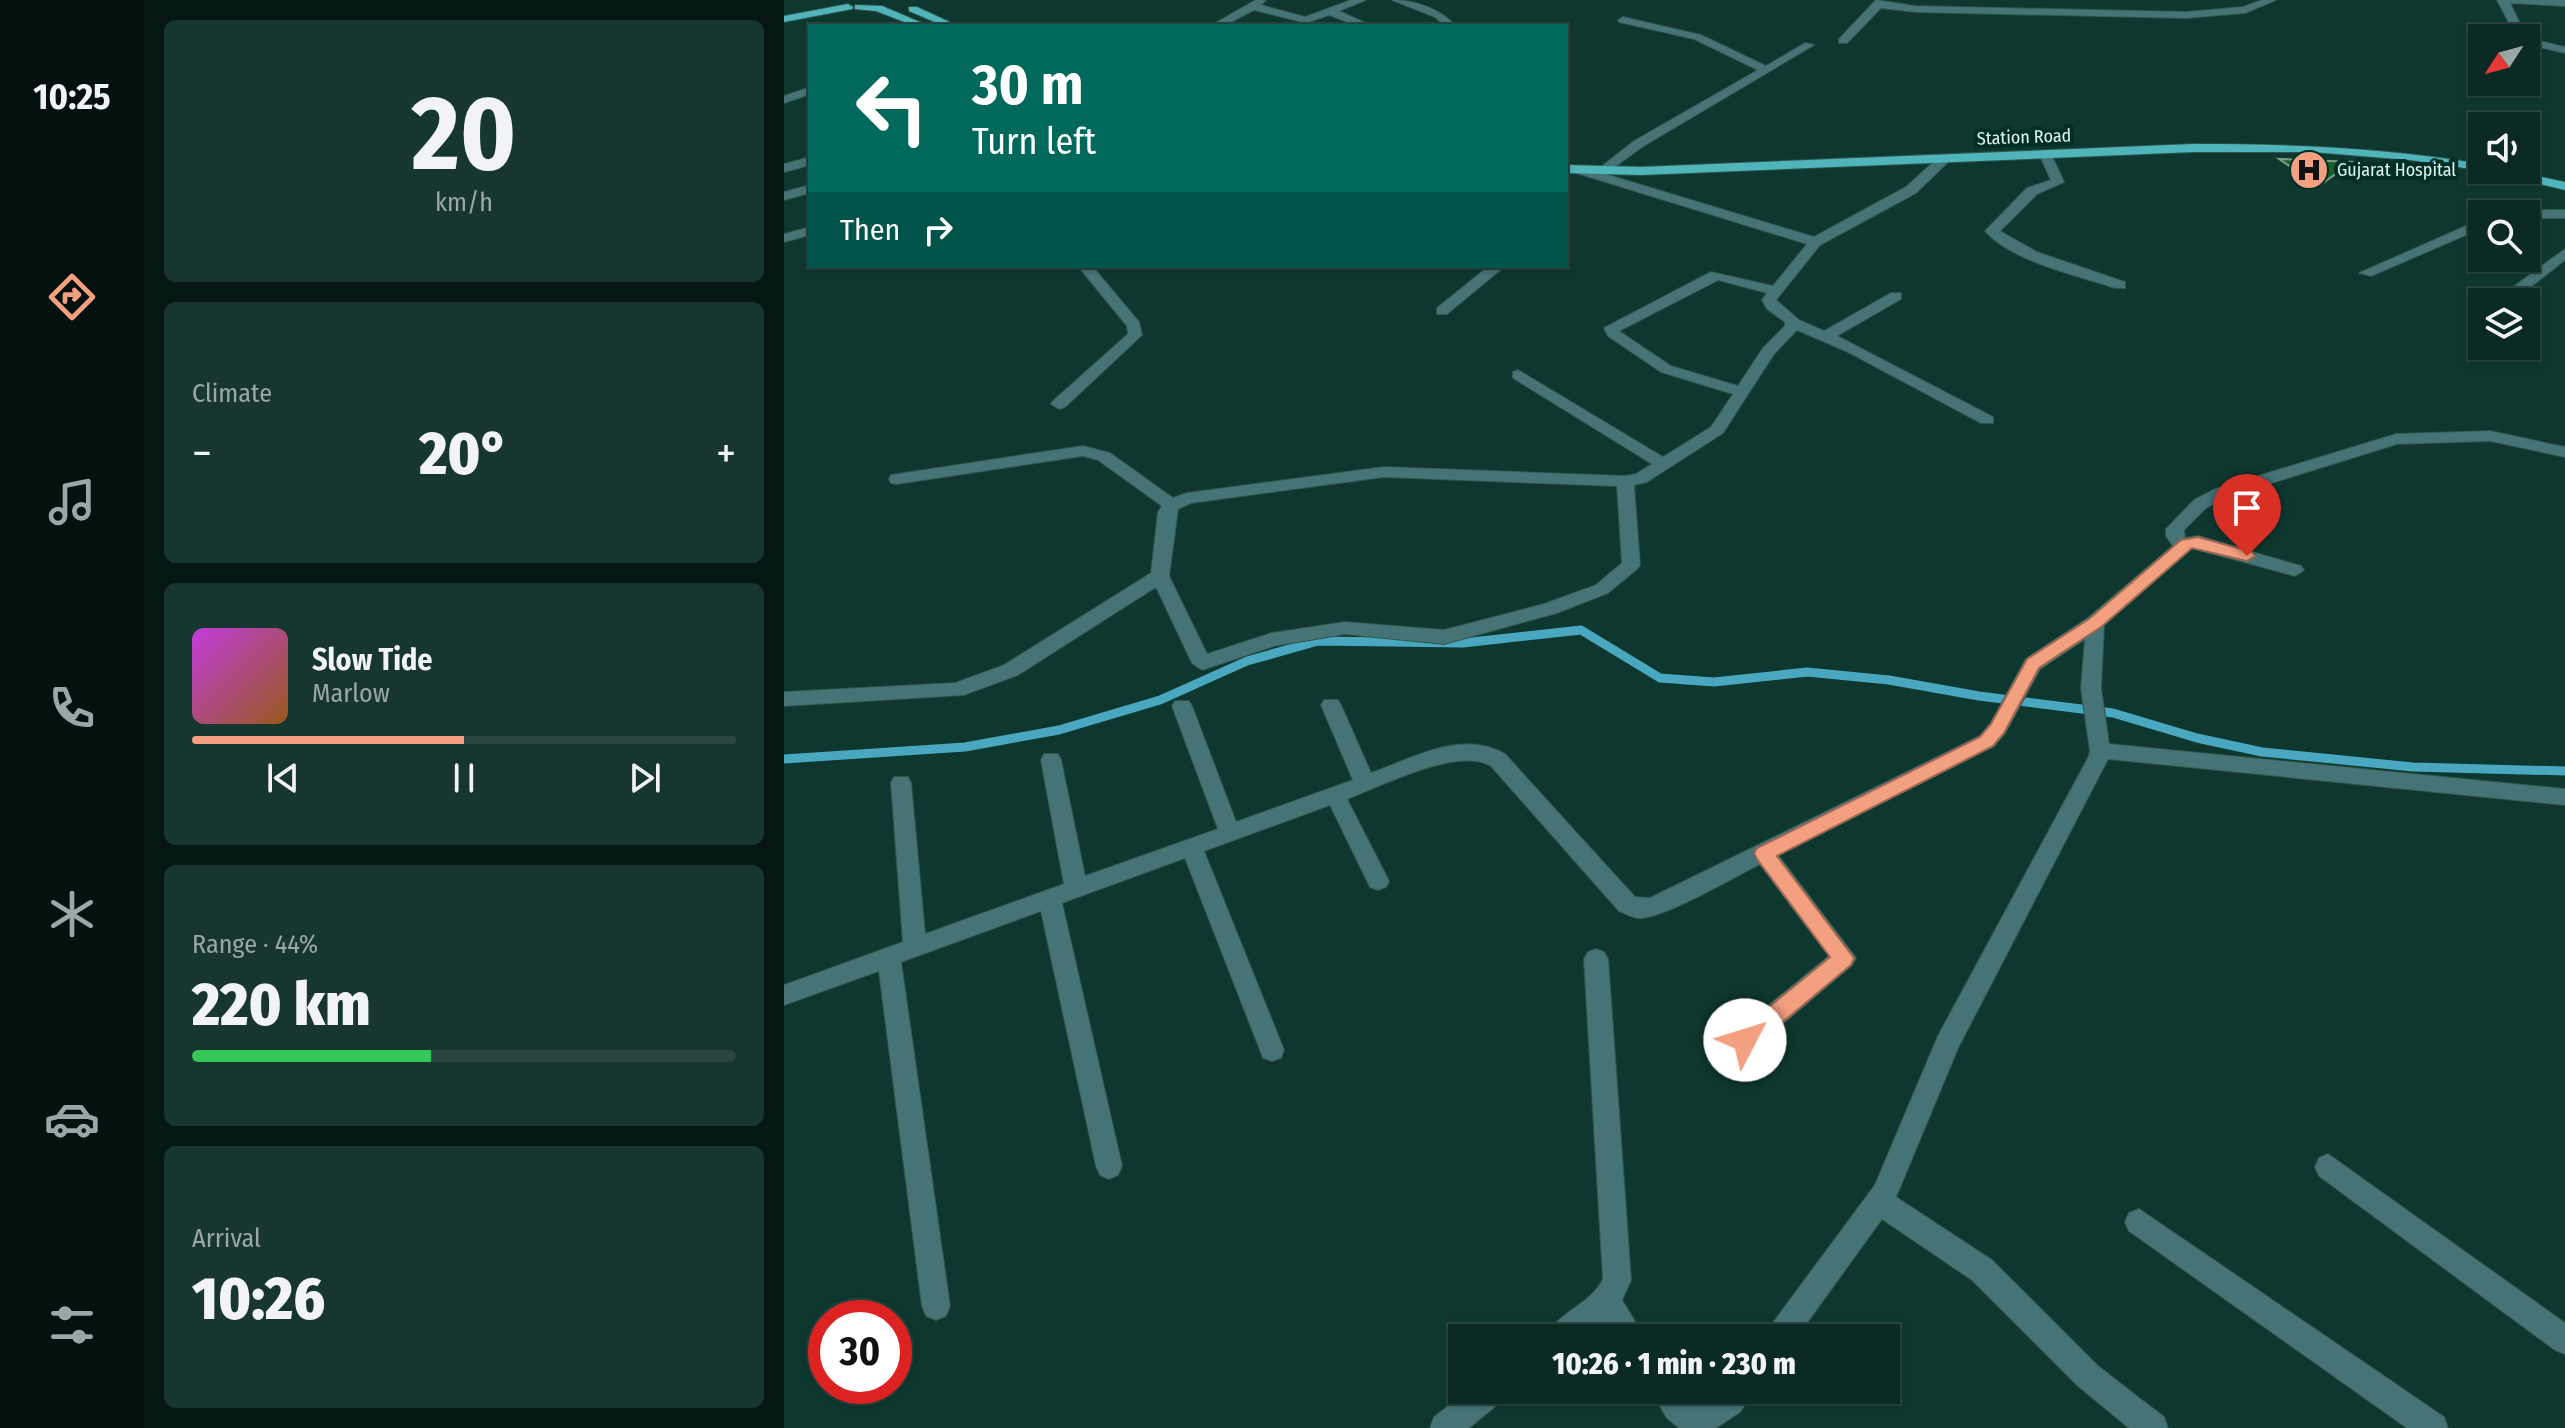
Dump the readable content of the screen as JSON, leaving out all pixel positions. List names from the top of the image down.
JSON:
{
  "streets": {
    "main road": ["Station Road"]
  },
  "places": {
    "hospital": ["Gujarat Hospital"]
  },
  "north": "bottom left",
  "page": {
    "tabs": "10:25",
    "tile": [
      ["20", "km/h"],
      "Climate",
      ["Range · 44%", "220 km"],
      ["Arrival", "10:26"]
    ],
    "turn": ["30 m", "Turn left"],
    "then": "Then",
    "heat": ["−", "20°", "+"],
    "song": ["Slow Tide", "Marlow"],
    "limit": "30",
    "trip": "10:26 · 1 min · 230 m"
  }
}
